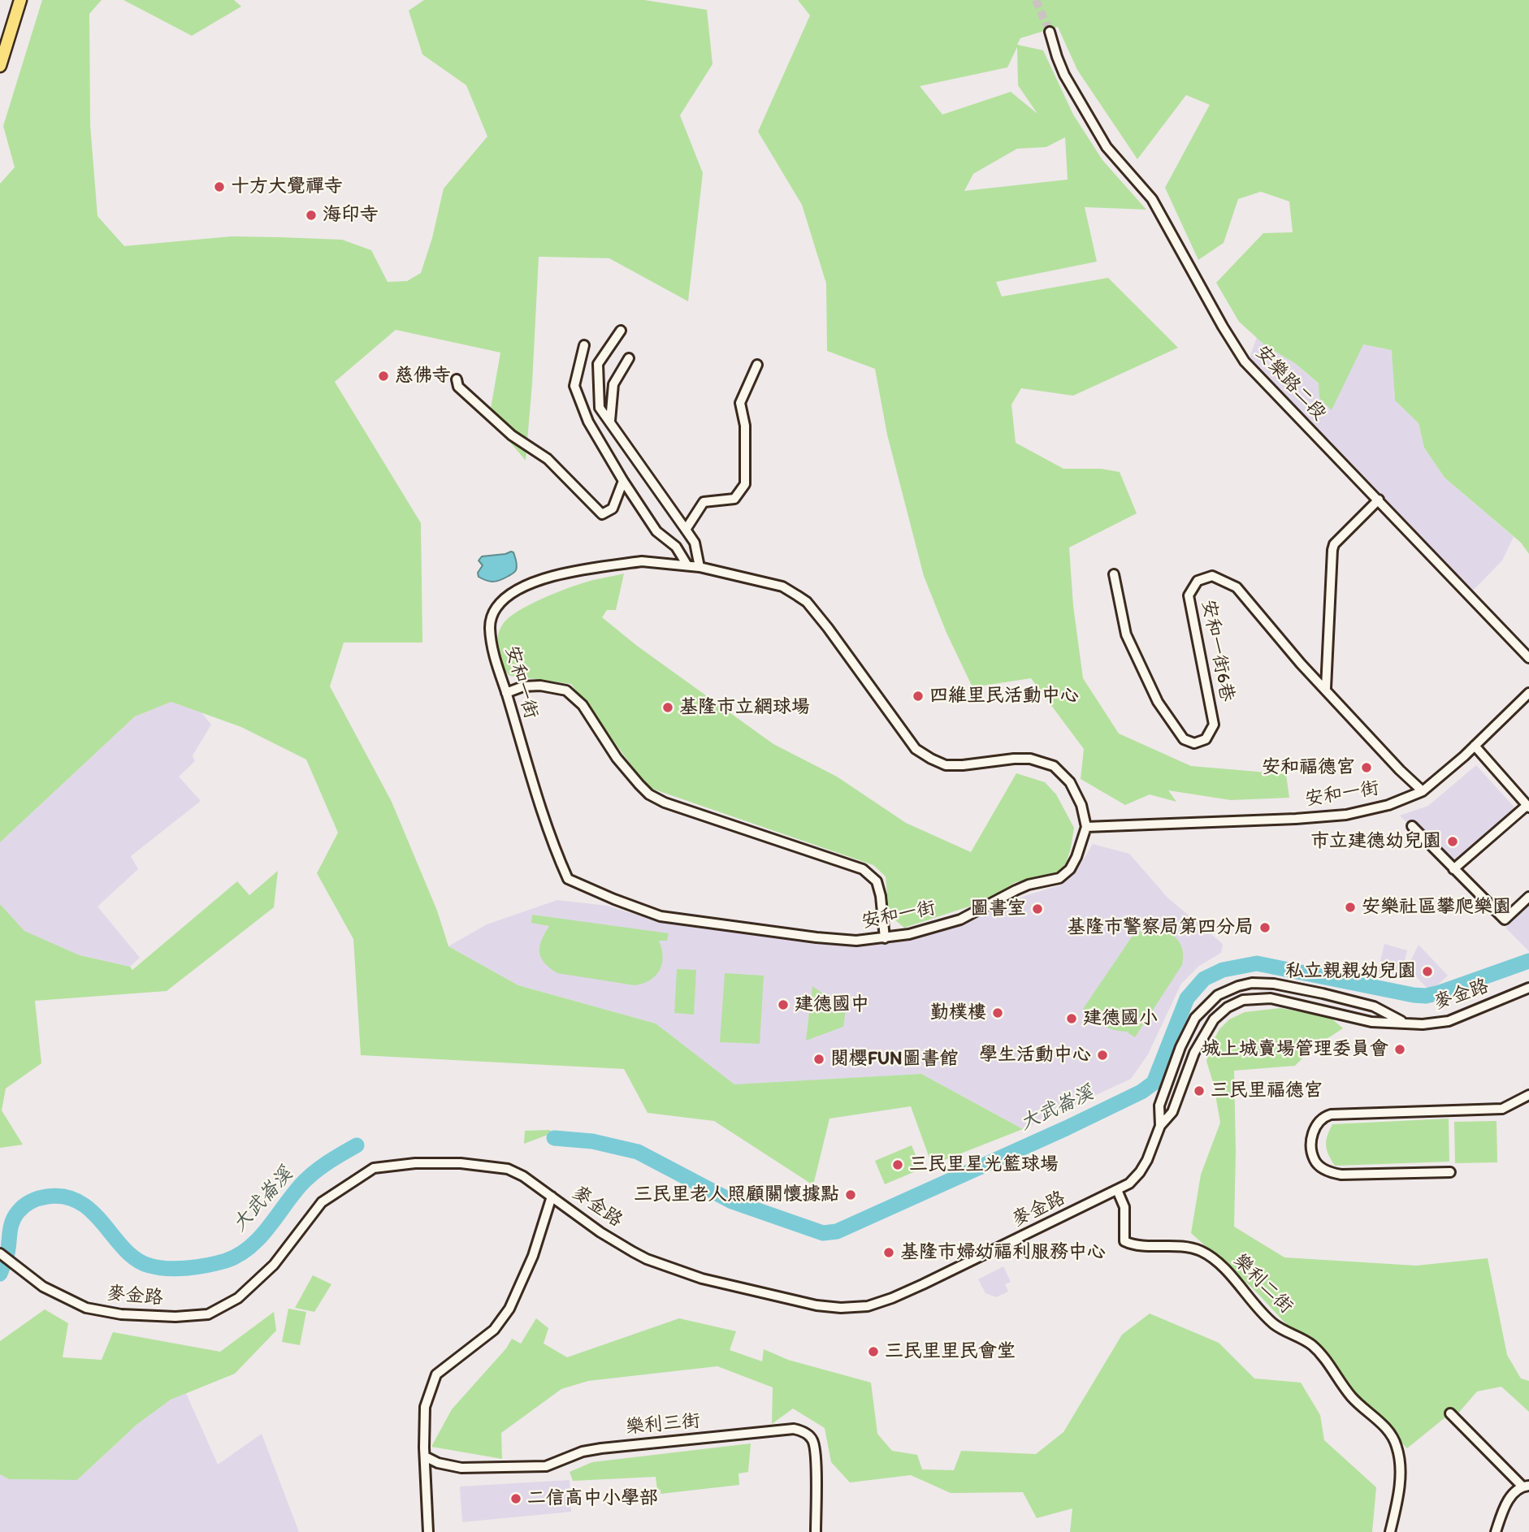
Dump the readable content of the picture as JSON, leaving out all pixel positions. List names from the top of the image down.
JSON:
{
  "streets": {
    "street": [
      "安樂路二段",
      "安和一街6巷",
      "安和一街",
      "麥金路",
      "樂利二街",
      "樂利三街"
    ]
  },
  "crossings": [
    ["安和一街6巷", "安和一街"],
    ["麥金路", "樂利二街"]
  ],
  "water": ["大武崙溪"],
  "places": [
    "十方大覺禪寺",
    "海印寺",
    "慈佛寺",
    "四維里民活動中心",
    "基隆市立網球場",
    "安和福德宮",
    "市立建德幼兒園",
    "安樂社區攀爬樂園",
    "圖書室",
    "基隆市警察局第四分局",
    "私立親親幼兒園",
    "建德國中",
    "勤樸樓",
    "建德國小",
    "城上城賣場管理委員會",
    "學生活動中心",
    "閱櫻FUN圖書館",
    "三民里福德宮",
    "三民里星光籃球場",
    "三民里老人照顧關懷據點",
    "基隆市婦幼福利服務中心",
    "三民里里民會堂",
    "二信高中小學部"
  ]
}
